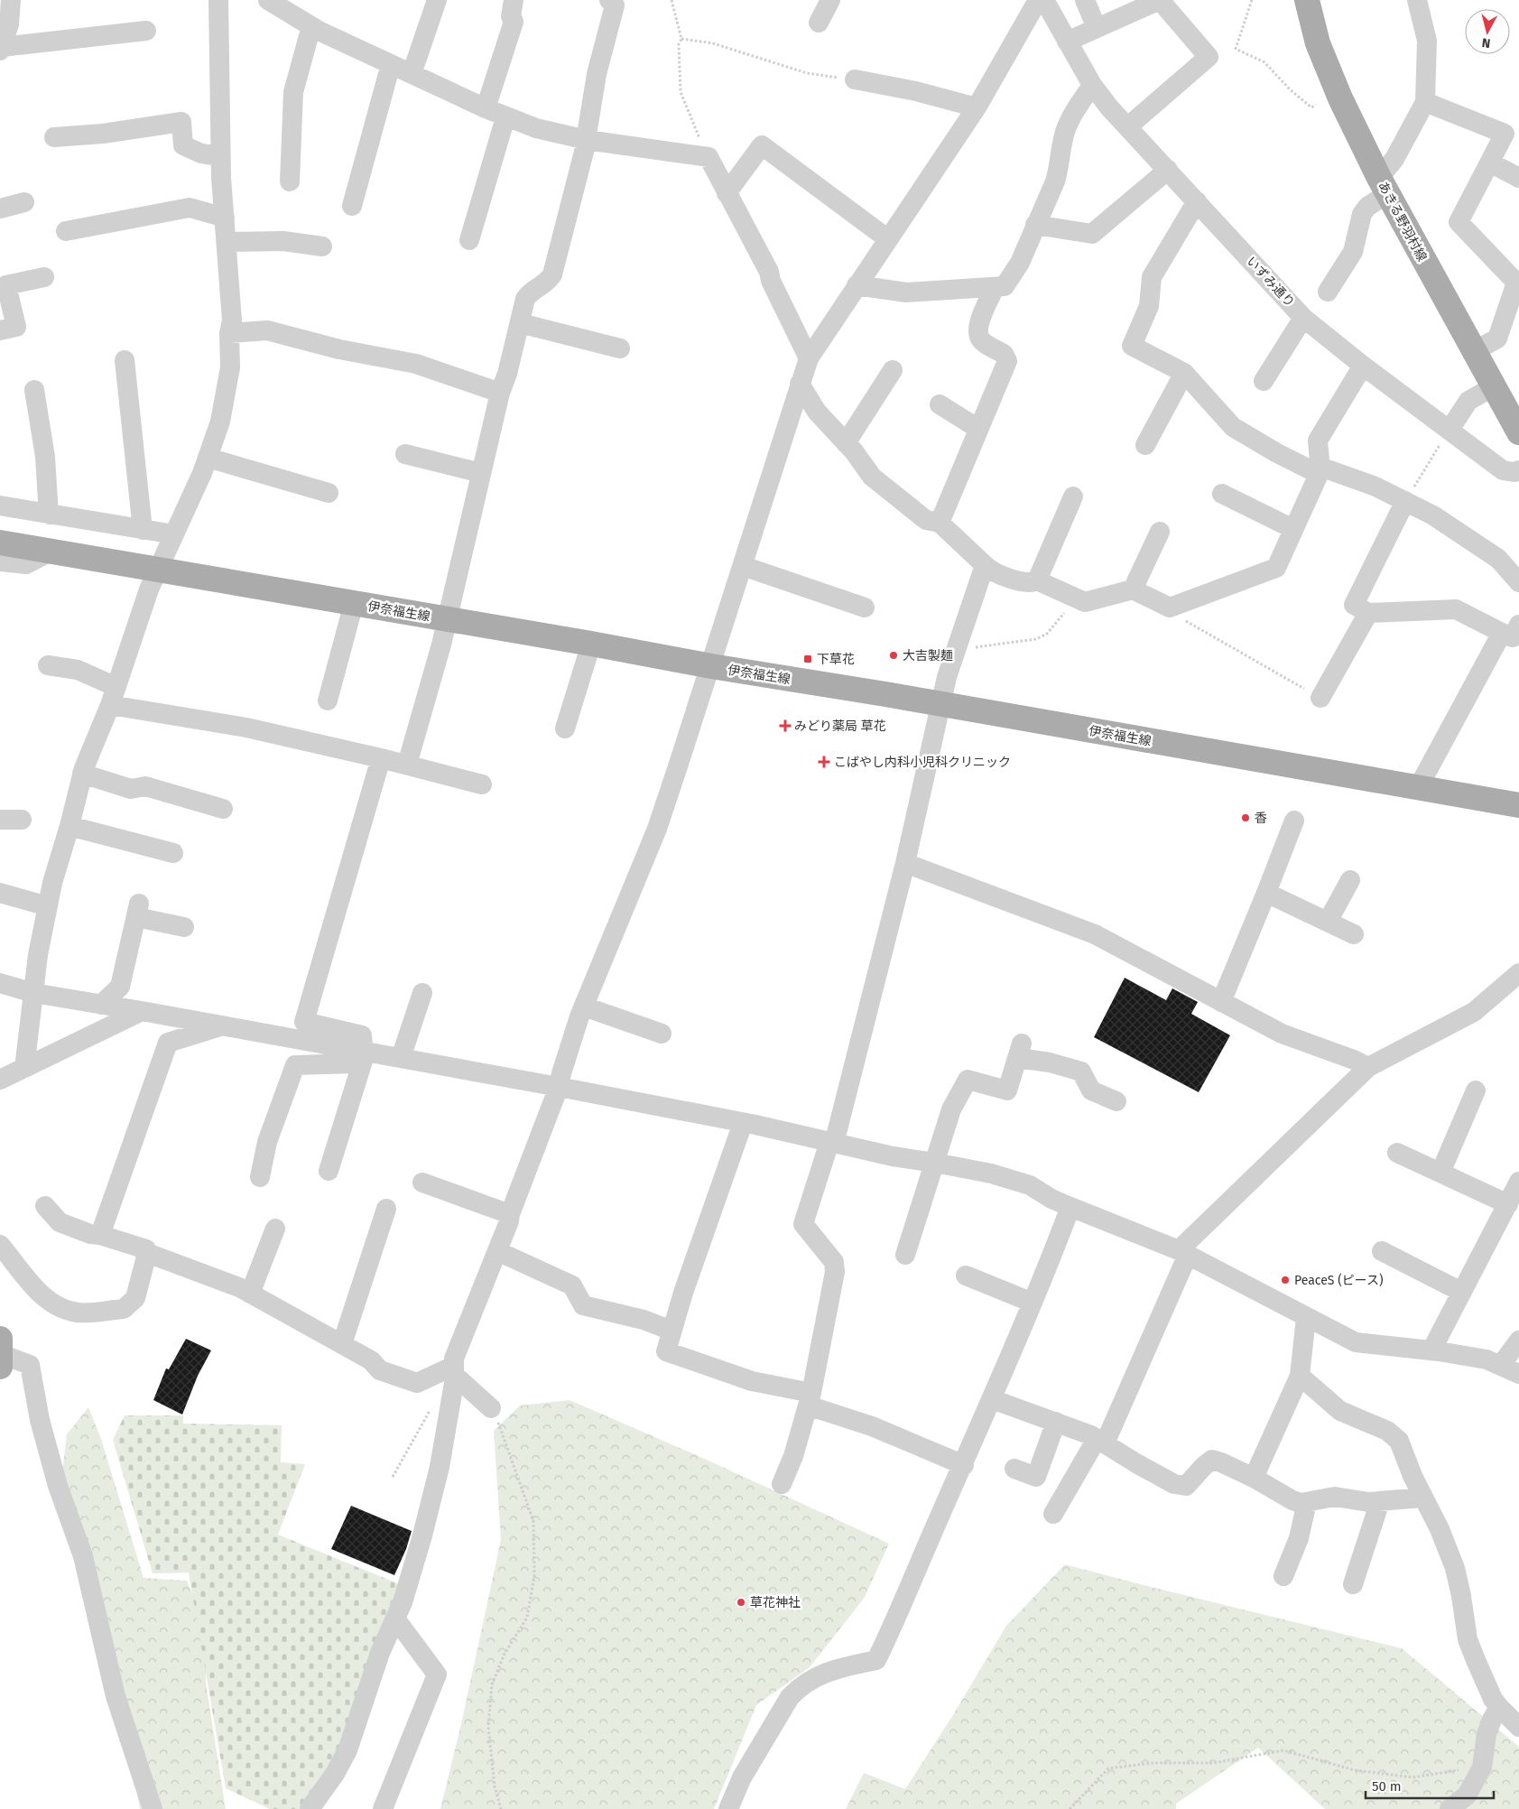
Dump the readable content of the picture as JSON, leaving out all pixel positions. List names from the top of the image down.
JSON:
{
  "streets": {
    "main road": ["あきる野羽村線", "伊奈福生線"],
    "street": ["いずみ通り"]
  },
  "places": {
    "other": [
      "大吉製麺",
      "香",
      "PeaceS (ピース)",
      "草花神社"
    ],
    "transit": ["下草花"],
    "health": ["みどり薬局 草花", "こばやし内科小児科クリニック"]
  },
  "scale_bar": "50 m",
  "north": "bottom"
}
